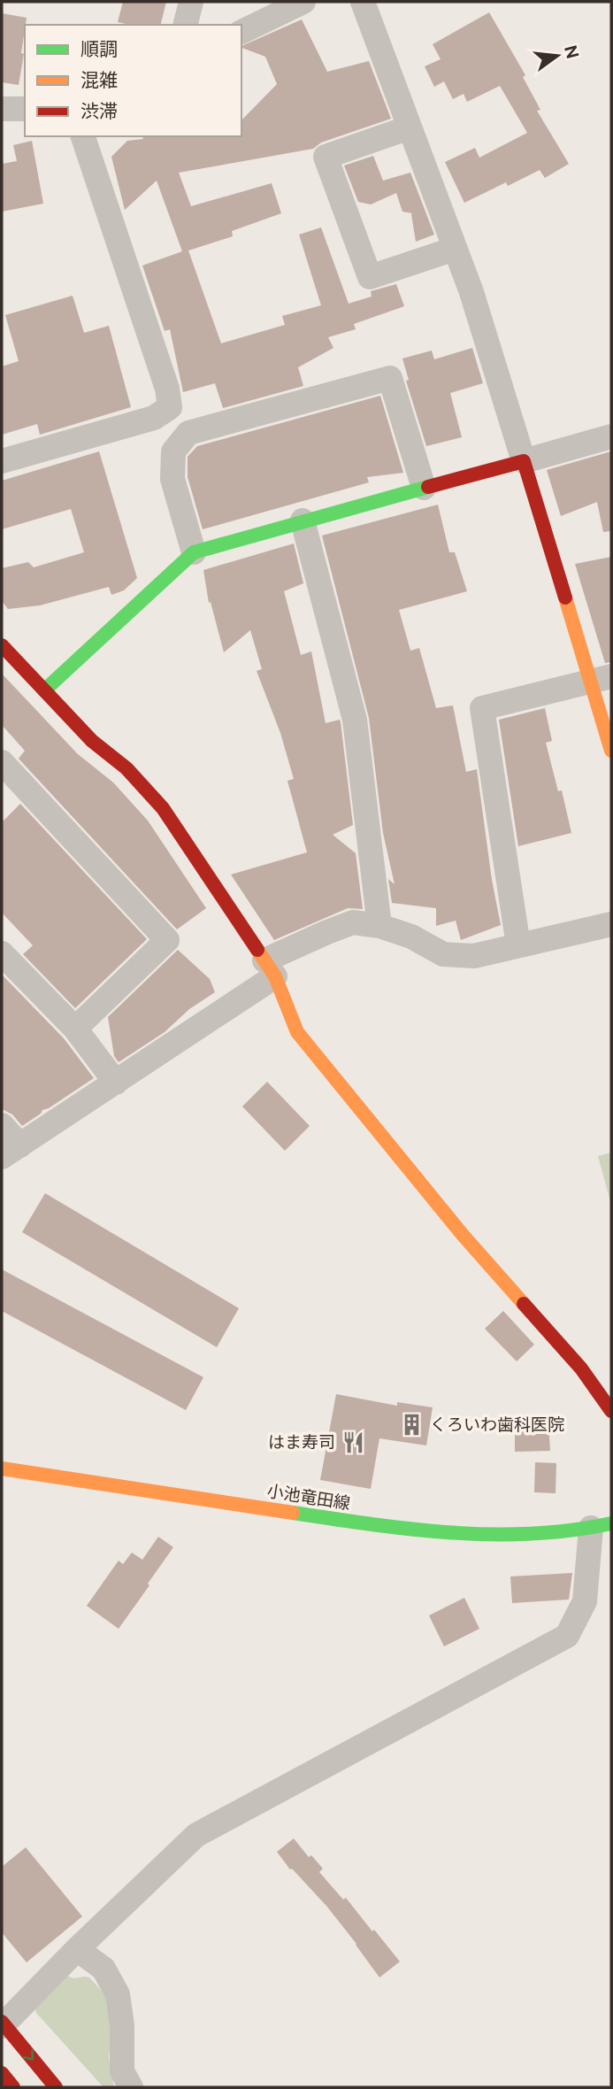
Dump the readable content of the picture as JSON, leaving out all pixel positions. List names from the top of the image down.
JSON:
{
  "streets": {
    "street": ["小池竜田線"]
  },
  "places": {
    "building": ["くろいわ歯科医院"],
    "restaurant": ["はま寿司"]
  },
  "legend": ["順調", "混雑", "渋滞"],
  "north": "right"
}
